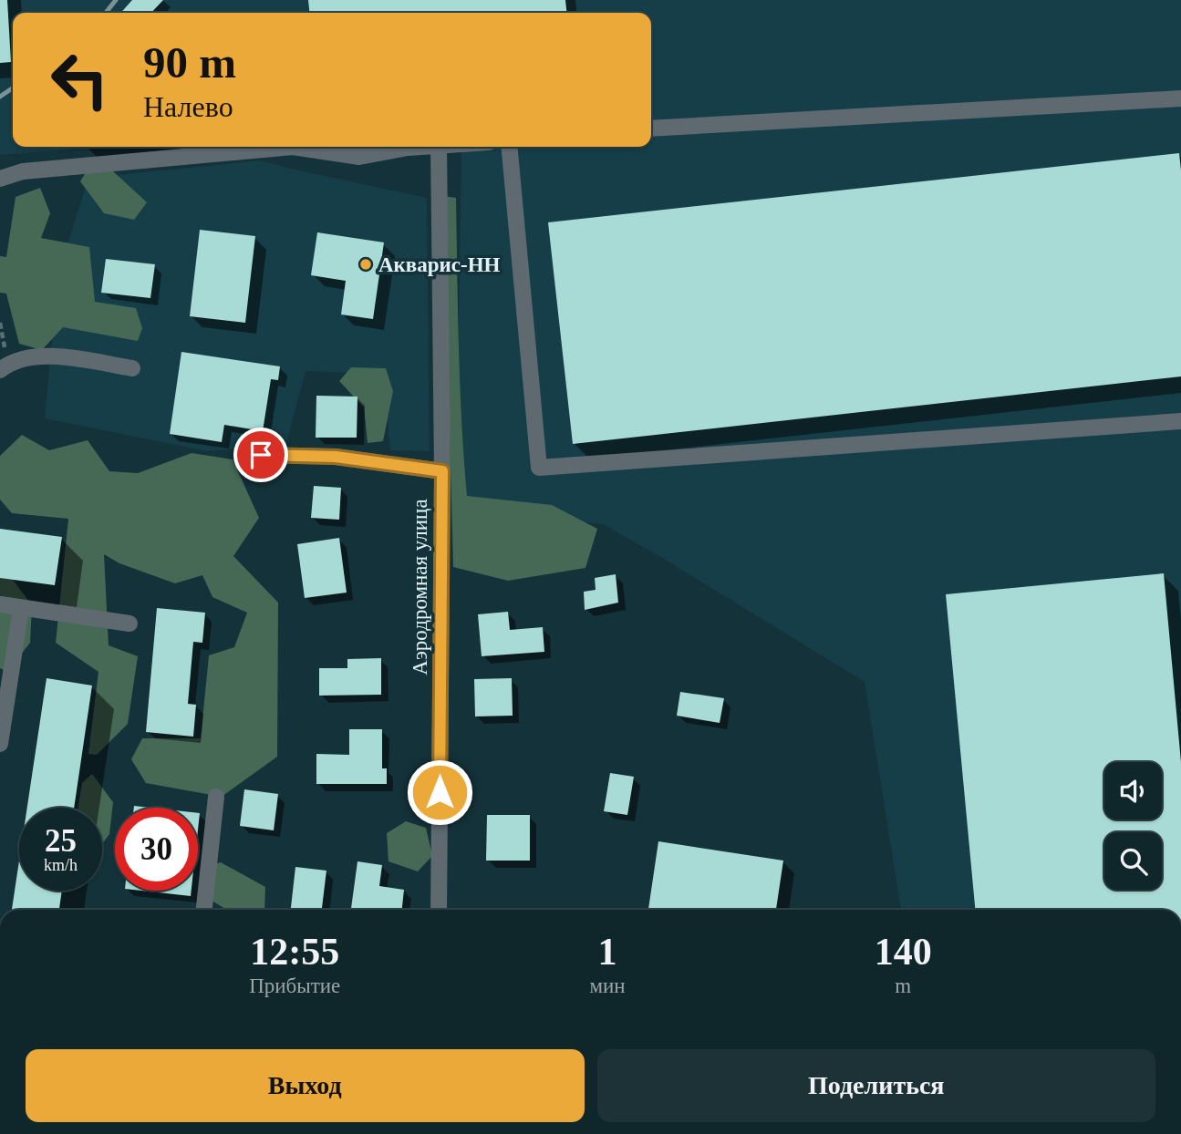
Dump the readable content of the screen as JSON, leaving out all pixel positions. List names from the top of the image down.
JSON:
{
  "streets": {
    "street": ["Аэродромная улица"]
  },
  "places": ["Акварис-НН"],
  "page": {
    "turn": ["90 m", "Налево"],
    "speed": "25 km/h",
    "limit": "30",
    "eta": [
      "12:55",
      "Прибытие",
      "1",
      "мин",
      "140",
      "m"
    ],
    "buttons": ["Выход", "Поделиться"]
  }
}
